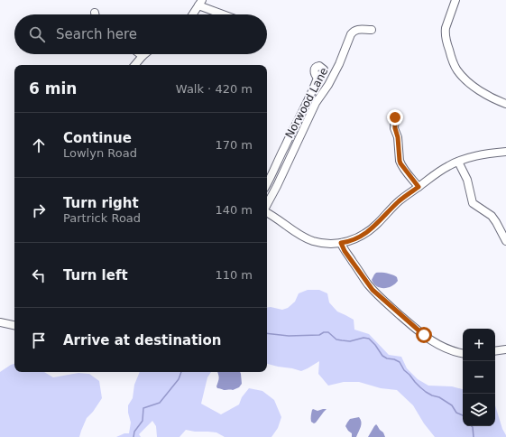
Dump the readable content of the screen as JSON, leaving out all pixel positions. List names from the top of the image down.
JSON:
{
  "streets": {
    "street": ["Norwood Lane"]
  },
  "page": {
    "search": "Search here",
    "heading": ["6 min", "Walk · 420 m"],
    "list": [
      ["Continue", "Lowlyn Road", "170 m"],
      ["Turn right", "Partrick Road", "140 m"],
      ["Turn left", "110 m"],
      "Arrive at destination"
    ],
    "map_buttons": ["+", "−"]
  }
}
